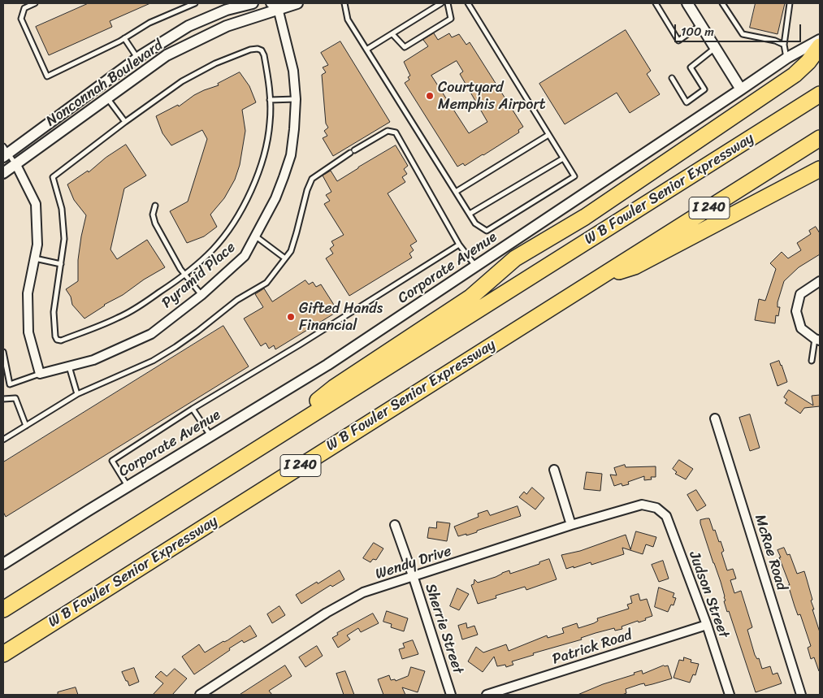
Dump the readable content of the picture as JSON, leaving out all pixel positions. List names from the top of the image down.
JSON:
{
  "streets": {
    "highway": ["W B Fowler Senior Expressway", "I 240"],
    "street": [
      "Nonconnah Boulevard",
      "Corporate Avenue",
      "Pyramid Place",
      "McRae Road",
      "Wendy Drive",
      "Judson Street",
      "Sherrie Street",
      "Patrick Road"
    ]
  },
  "crossings": [
    ["Nonconnah Boulevard", "Pyramid Place"],
    ["Wendy Drive", "Judson Street"],
    ["Wendy Drive", "Sherrie Street"],
    ["Judson Street", "Patrick Road"]
  ],
  "places": ["Courtyard Memphis Airport", "Gifted Hands Financial"],
  "scale_bar": "100 m"
}
